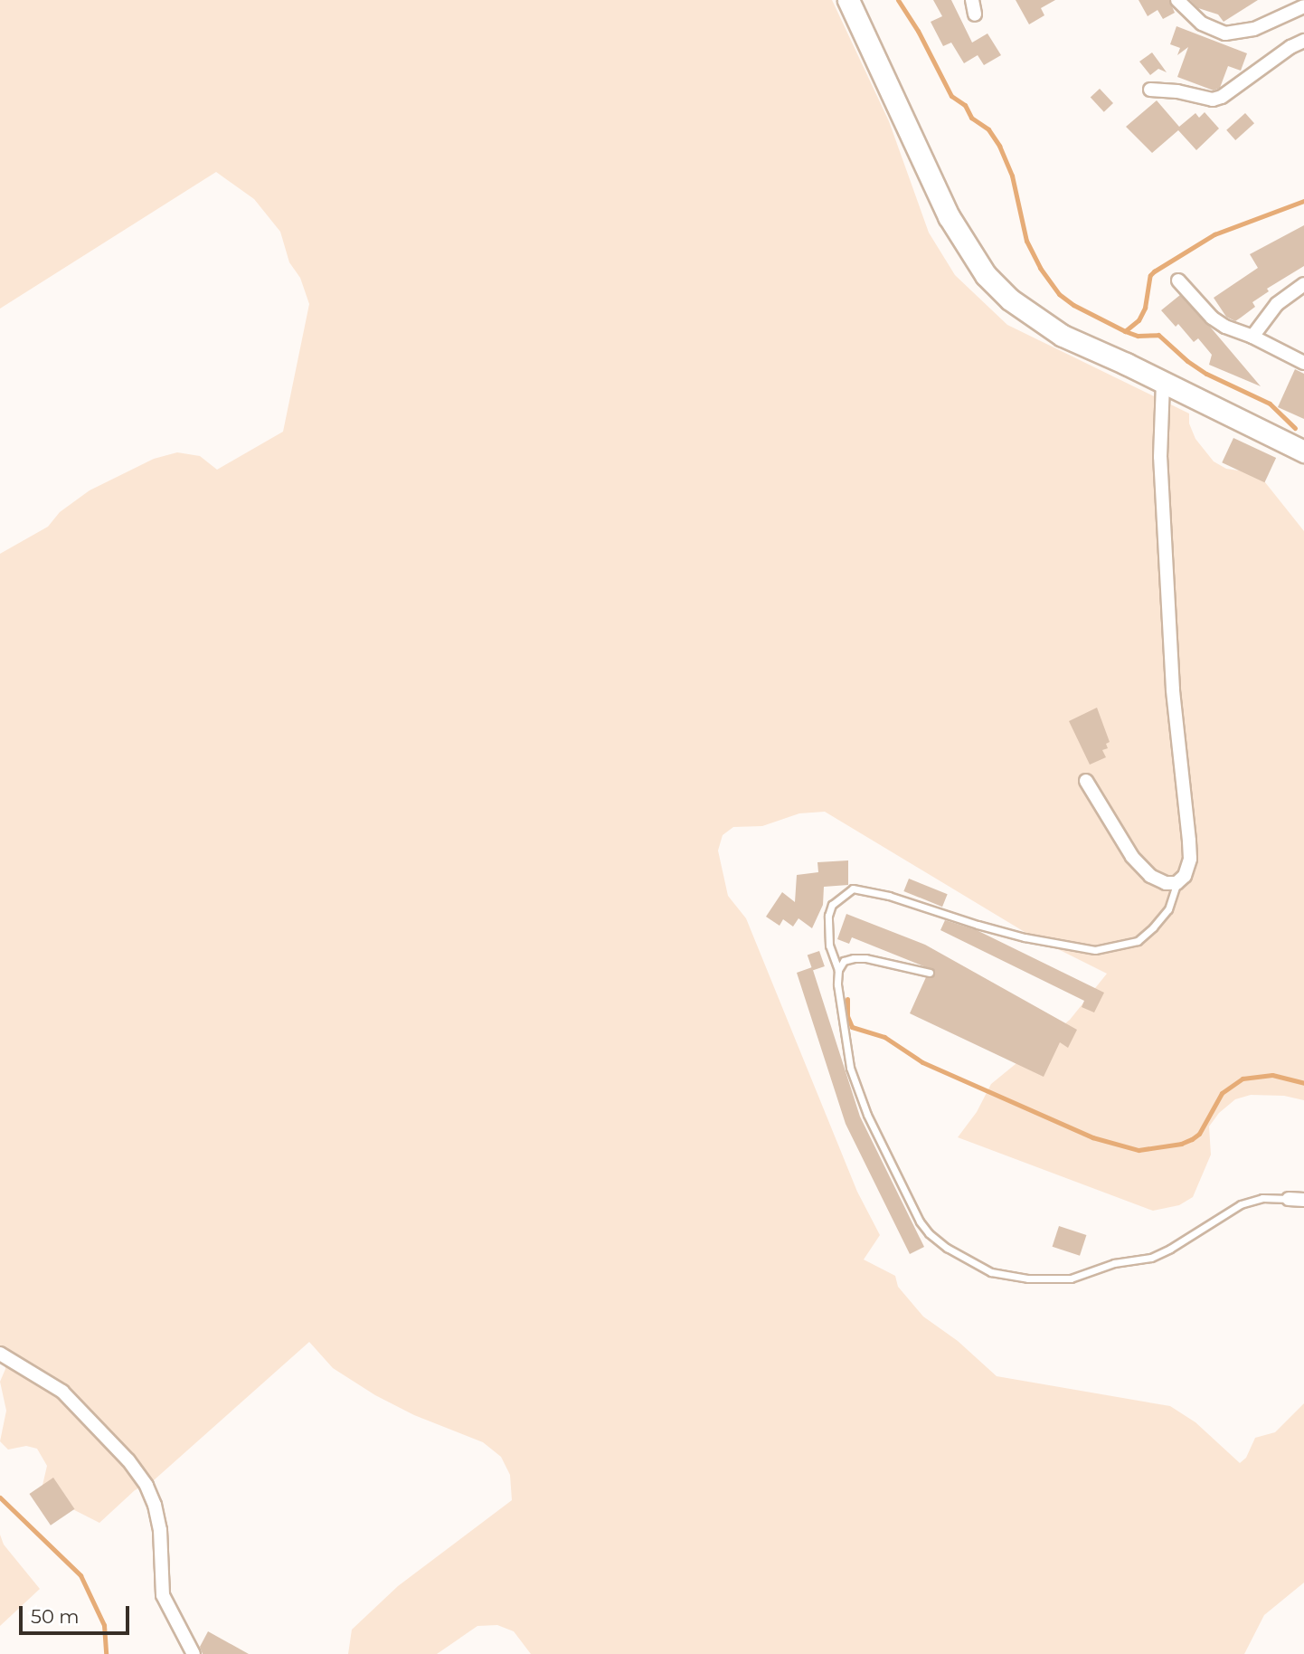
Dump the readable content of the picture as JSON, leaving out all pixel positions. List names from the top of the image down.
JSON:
{
  "scale_bar": "50 m"
}
